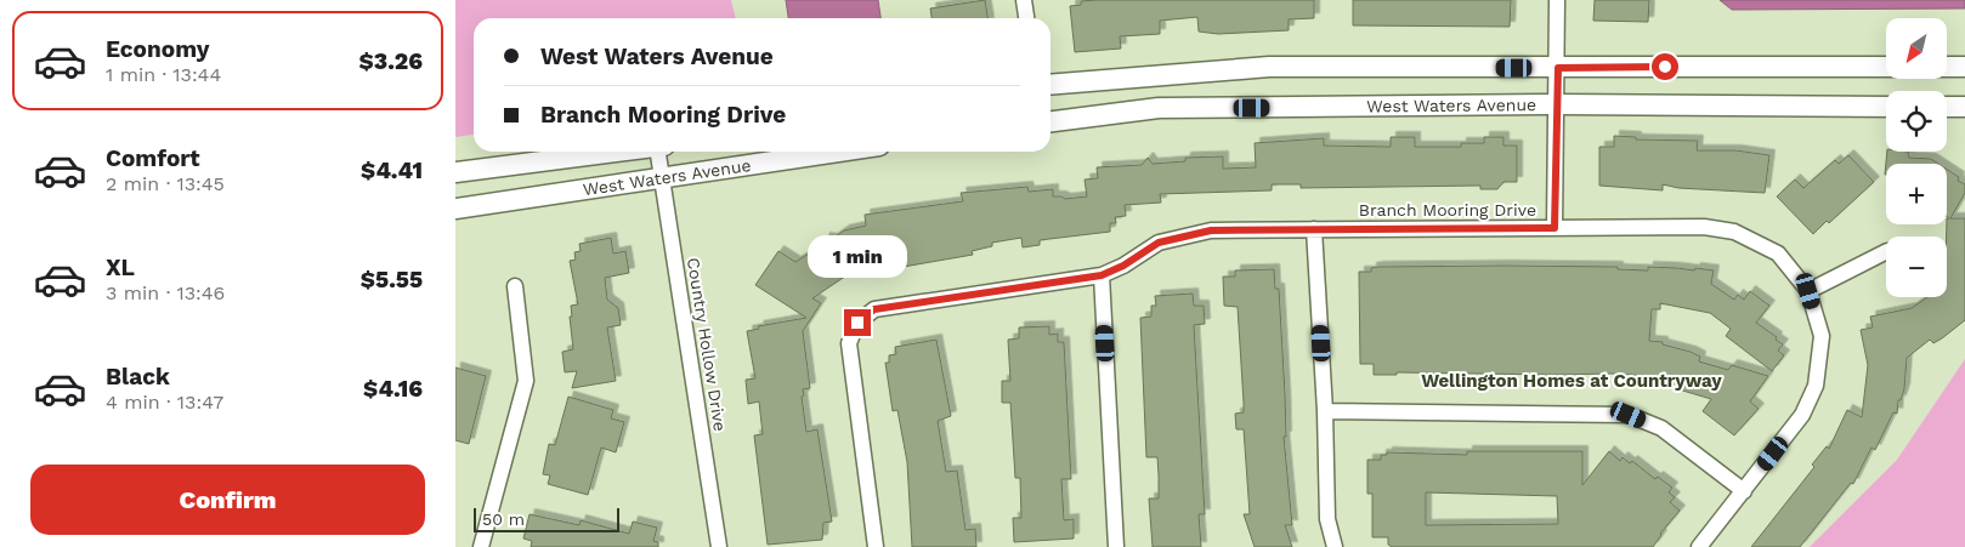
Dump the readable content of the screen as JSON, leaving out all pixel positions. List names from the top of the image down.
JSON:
{
  "streets": {
    "street": ["West Waters Avenue", "Branch Mooring Drive", "Country Hollow Drive"]
  },
  "crossings": [
    ["West Waters Avenue", "Country Hollow Drive"]
  ],
  "districts": ["Wellington Homes at Countryway"],
  "scale_bar": "50 m",
  "north": "bottom left",
  "page": {
    "list": [
      {
        "name": "Economy",
        "note": "1 min · 13:44",
        "value": "$3.26"
      },
      {
        "name": "Comfort",
        "note": "2 min · 13:45",
        "value": "$4.41"
      },
      {
        "name": "XL",
        "note": "3 min · 13:46",
        "value": "$5.55"
      },
      {
        "name": "Black",
        "note": "4 min · 13:47",
        "value": "$4.16"
      }
    ],
    "map_buttons": ["+", "−"],
    "banner": ["West Waters Avenue", "Branch Mooring Drive"],
    "bubble": "1 min",
    "buttons": "Confirm",
    "scale": "50 m"
  }
}
